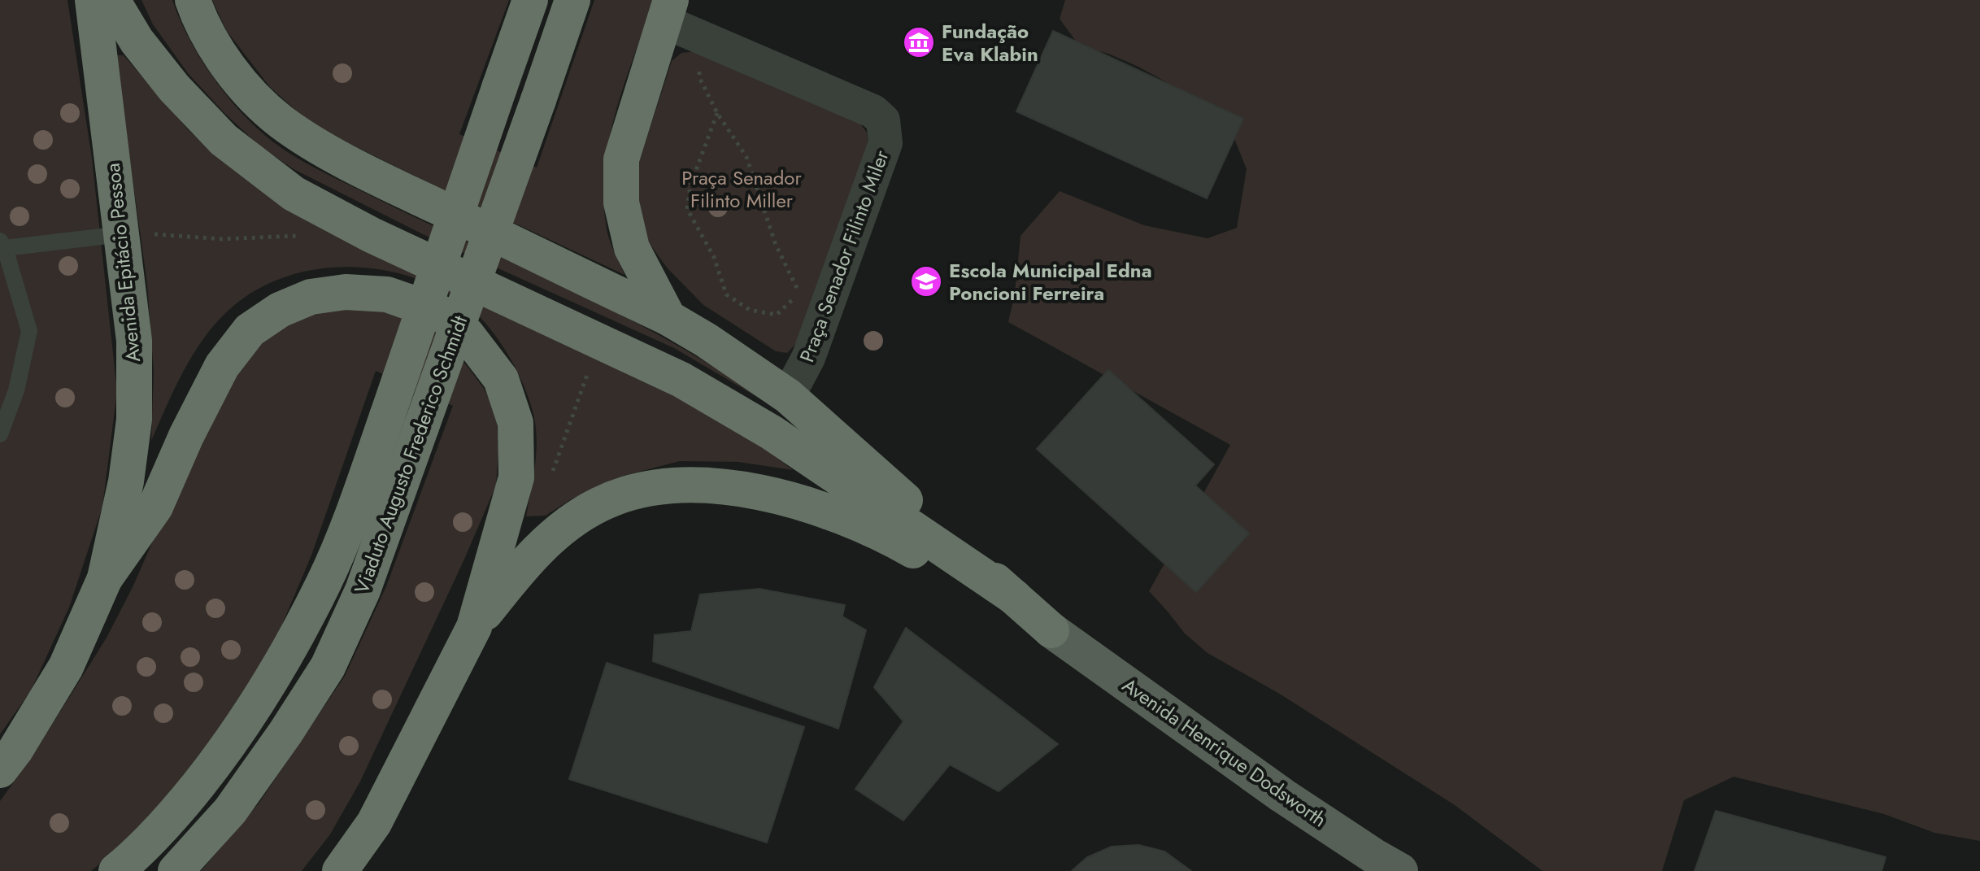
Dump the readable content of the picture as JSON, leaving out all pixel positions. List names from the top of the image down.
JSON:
{
  "streets": {
    "highway": ["Avenida Epitácio Pessoa", "Viaduto Augusto Frederico Schmidt"],
    "main road": ["Avenida Henrique Dodsworth"],
    "street": ["Praça Senador Filinto Miler"]
  },
  "parks": ["Praça Senador Filinto Miller"],
  "places": {
    "museum": ["Fundação Eva Klabin"],
    "school or university": ["Escola Municipal Edna Poncioni Ferreira"]
  }
}
